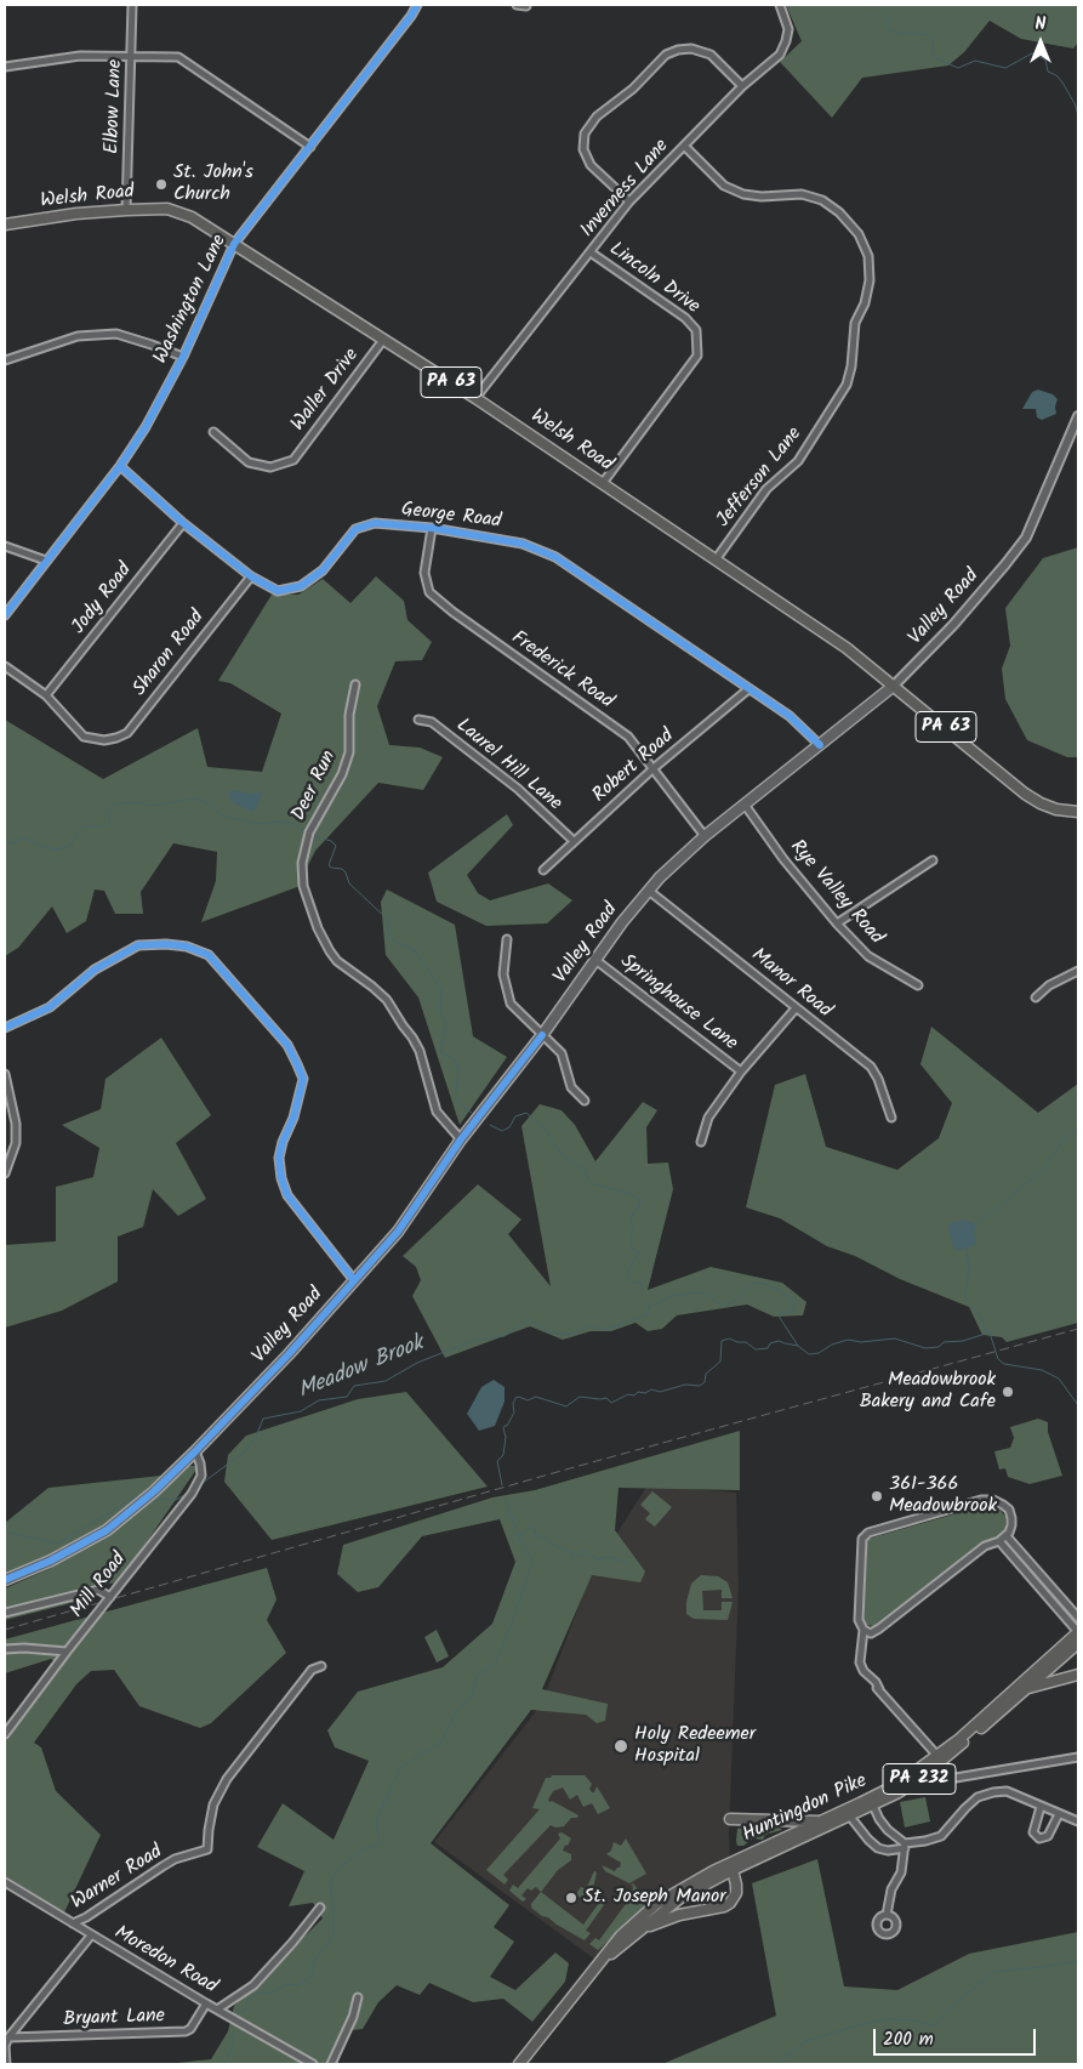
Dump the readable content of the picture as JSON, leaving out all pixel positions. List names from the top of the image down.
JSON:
{
  "streets": {
    "main road": [
      "Welsh Road",
      "PA 63",
      "Valley Road",
      "PA 232",
      "Huntingdon Pike"
    ],
    "street": [
      "Elbow Lane",
      "Inverness Lane",
      "Lincoln Drive",
      "Washington Lane",
      "Waller Drive",
      "Jefferson Lane",
      "George Road",
      "Jody Road",
      "Sharon Road",
      "Frederick Road",
      "Laurel Hill Lane",
      "Robert Road",
      "Deer Run",
      "Rye Valley Road",
      "Manor Road",
      "Springhouse Lane",
      "Mill Road",
      "Warner Road",
      "Moredon Road",
      "Bryant Lane"
    ]
  },
  "crossings": [
    ["Elbow Lane", "Welsh Road"],
    ["Inverness Lane", "Welsh Road"],
    ["Inverness Lane", "Lincoln Drive"],
    ["Inverness Lane", "Jefferson Lane"],
    ["Welsh Road", "Lincoln Drive"],
    ["Welsh Road", "Washington Lane"],
    ["Welsh Road", "Waller Drive"],
    ["Welsh Road", "Jefferson Lane"],
    ["Welsh Road", "Valley Road"],
    ["Washington Lane", "George Road"],
    ["George Road", "Jody Road"],
    ["George Road", "Valley Road"],
    ["George Road", "Sharon Road"],
    ["George Road", "Frederick Road"],
    ["George Road", "Robert Road"],
    ["Jody Road", "Sharon Road"],
    ["Valley Road", "Frederick Road"],
    ["Valley Road", "Deer Run"],
    ["Valley Road", "Rye Valley Road"],
    ["Valley Road", "Manor Road"],
    ["Valley Road", "Springhouse Lane"],
    ["Valley Road", "Mill Road"],
    ["Frederick Road", "Robert Road"],
    ["Laurel Hill Lane", "Robert Road"],
    ["Warner Road", "Moredon Road"],
    ["Warner Road", "Bryant Lane"],
    ["Moredon Road", "Bryant Lane"]
  ],
  "water": ["Meadow Brook"],
  "places": [
    "St. John's Church",
    "Meadowbrook Bakery and Cafe",
    "361-366 Meadowbrook",
    "Holy Redeemer Hospital",
    "St. Joseph Manor"
  ],
  "scale_bar": "200 m",
  "north": "top"
}
